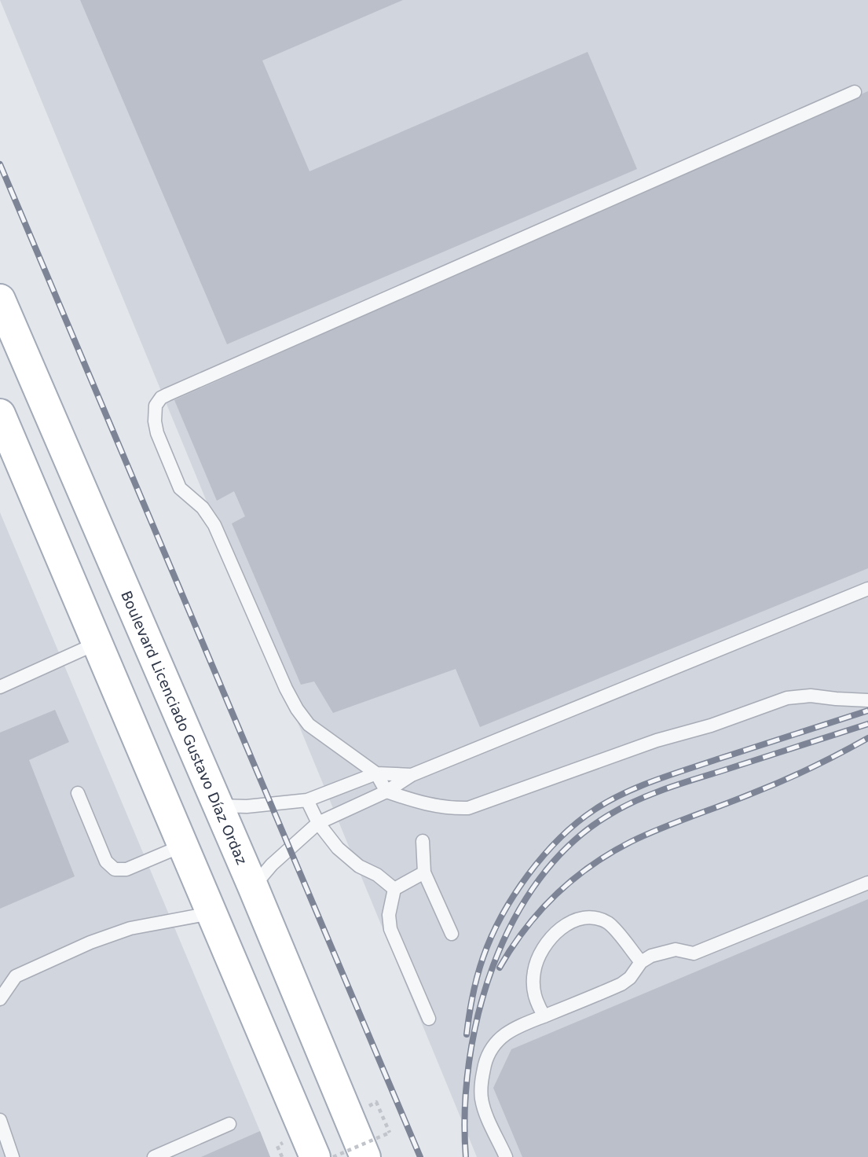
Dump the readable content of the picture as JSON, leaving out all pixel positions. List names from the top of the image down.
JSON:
{
  "streets": {
    "main road": ["Boulevard Licenciado Gustavo Díaz Ordaz"]
  }
}
